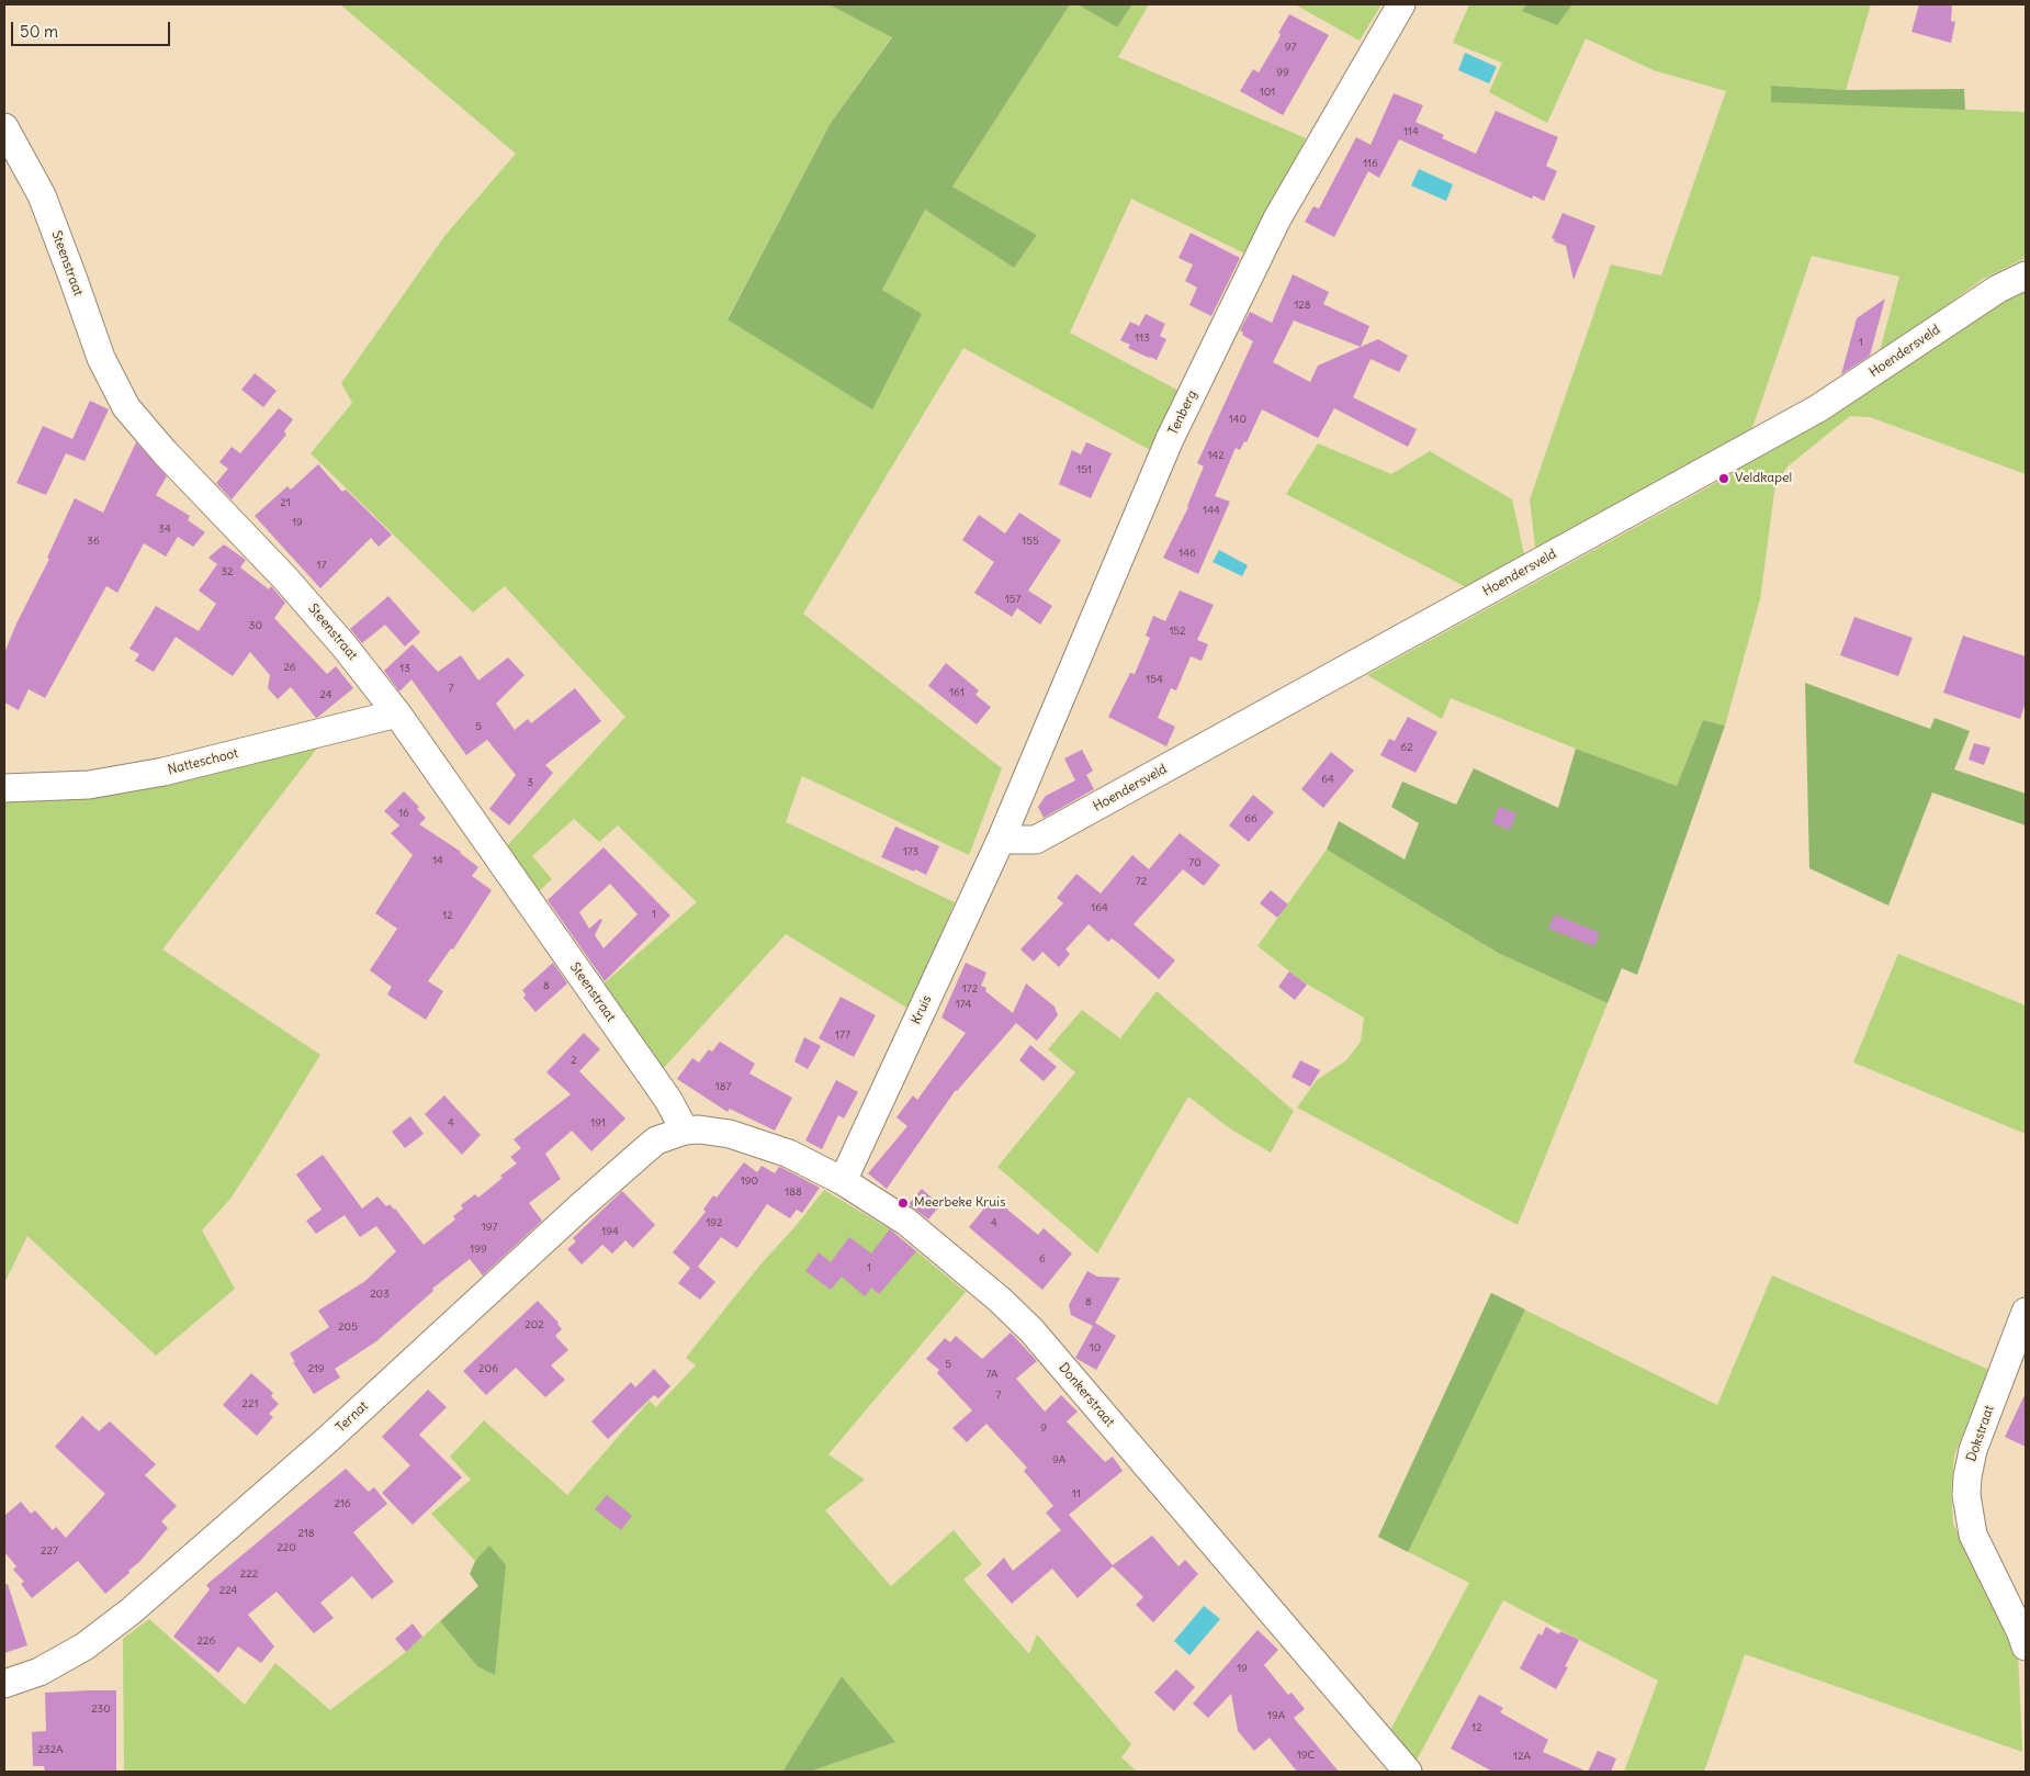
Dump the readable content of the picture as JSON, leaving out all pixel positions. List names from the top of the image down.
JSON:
{
  "streets": {
    "street": [
      "Steenstraat",
      "Hoendersveld",
      "Tenberg",
      "Natteschoot",
      "Kruis",
      "Donkerstraat",
      "Ternat",
      "Dokstraat"
    ]
  },
  "crossings": [
    ["Steenstraat", "Natteschoot"],
    ["Steenstraat", "Donkerstraat"],
    ["Steenstraat", "Ternat"],
    ["Hoendersveld", "Tenberg"],
    ["Hoendersveld", "Kruis"],
    ["Tenberg", "Kruis"],
    ["Kruis", "Donkerstraat"],
    ["Donkerstraat", "Ternat"]
  ],
  "places": ["Veldkapel", "Meerbeke Kruis"],
  "house_numbers": [
    "97",
    "99",
    "101",
    "114",
    "116",
    "128",
    "113",
    "1",
    "140",
    "142",
    "151",
    "21",
    "144",
    "19",
    "34",
    "36",
    "155",
    "146",
    "17",
    "32",
    "157",
    "30",
    "152",
    "26",
    "13",
    "154",
    "7",
    "161",
    "24",
    "5",
    "62",
    "64",
    "3",
    "16",
    "66",
    "173",
    "14",
    "70",
    "72",
    "164",
    "1",
    "12",
    "8",
    "172",
    "174",
    "177",
    "2",
    "187",
    "4",
    "191",
    "190",
    "188",
    "192",
    "4",
    "197",
    "194",
    "199",
    "6",
    "1",
    "203",
    "8",
    "202",
    "205",
    "10",
    "5",
    "219",
    "206",
    "7A",
    "7",
    "221",
    "9",
    "9A",
    "11",
    "216",
    "218",
    "220",
    "227",
    "222",
    "224",
    "226",
    "19",
    "230",
    "19A",
    "12",
    "232A",
    "19C",
    "12A"
  ],
  "scale_bar": "50 m"
}
